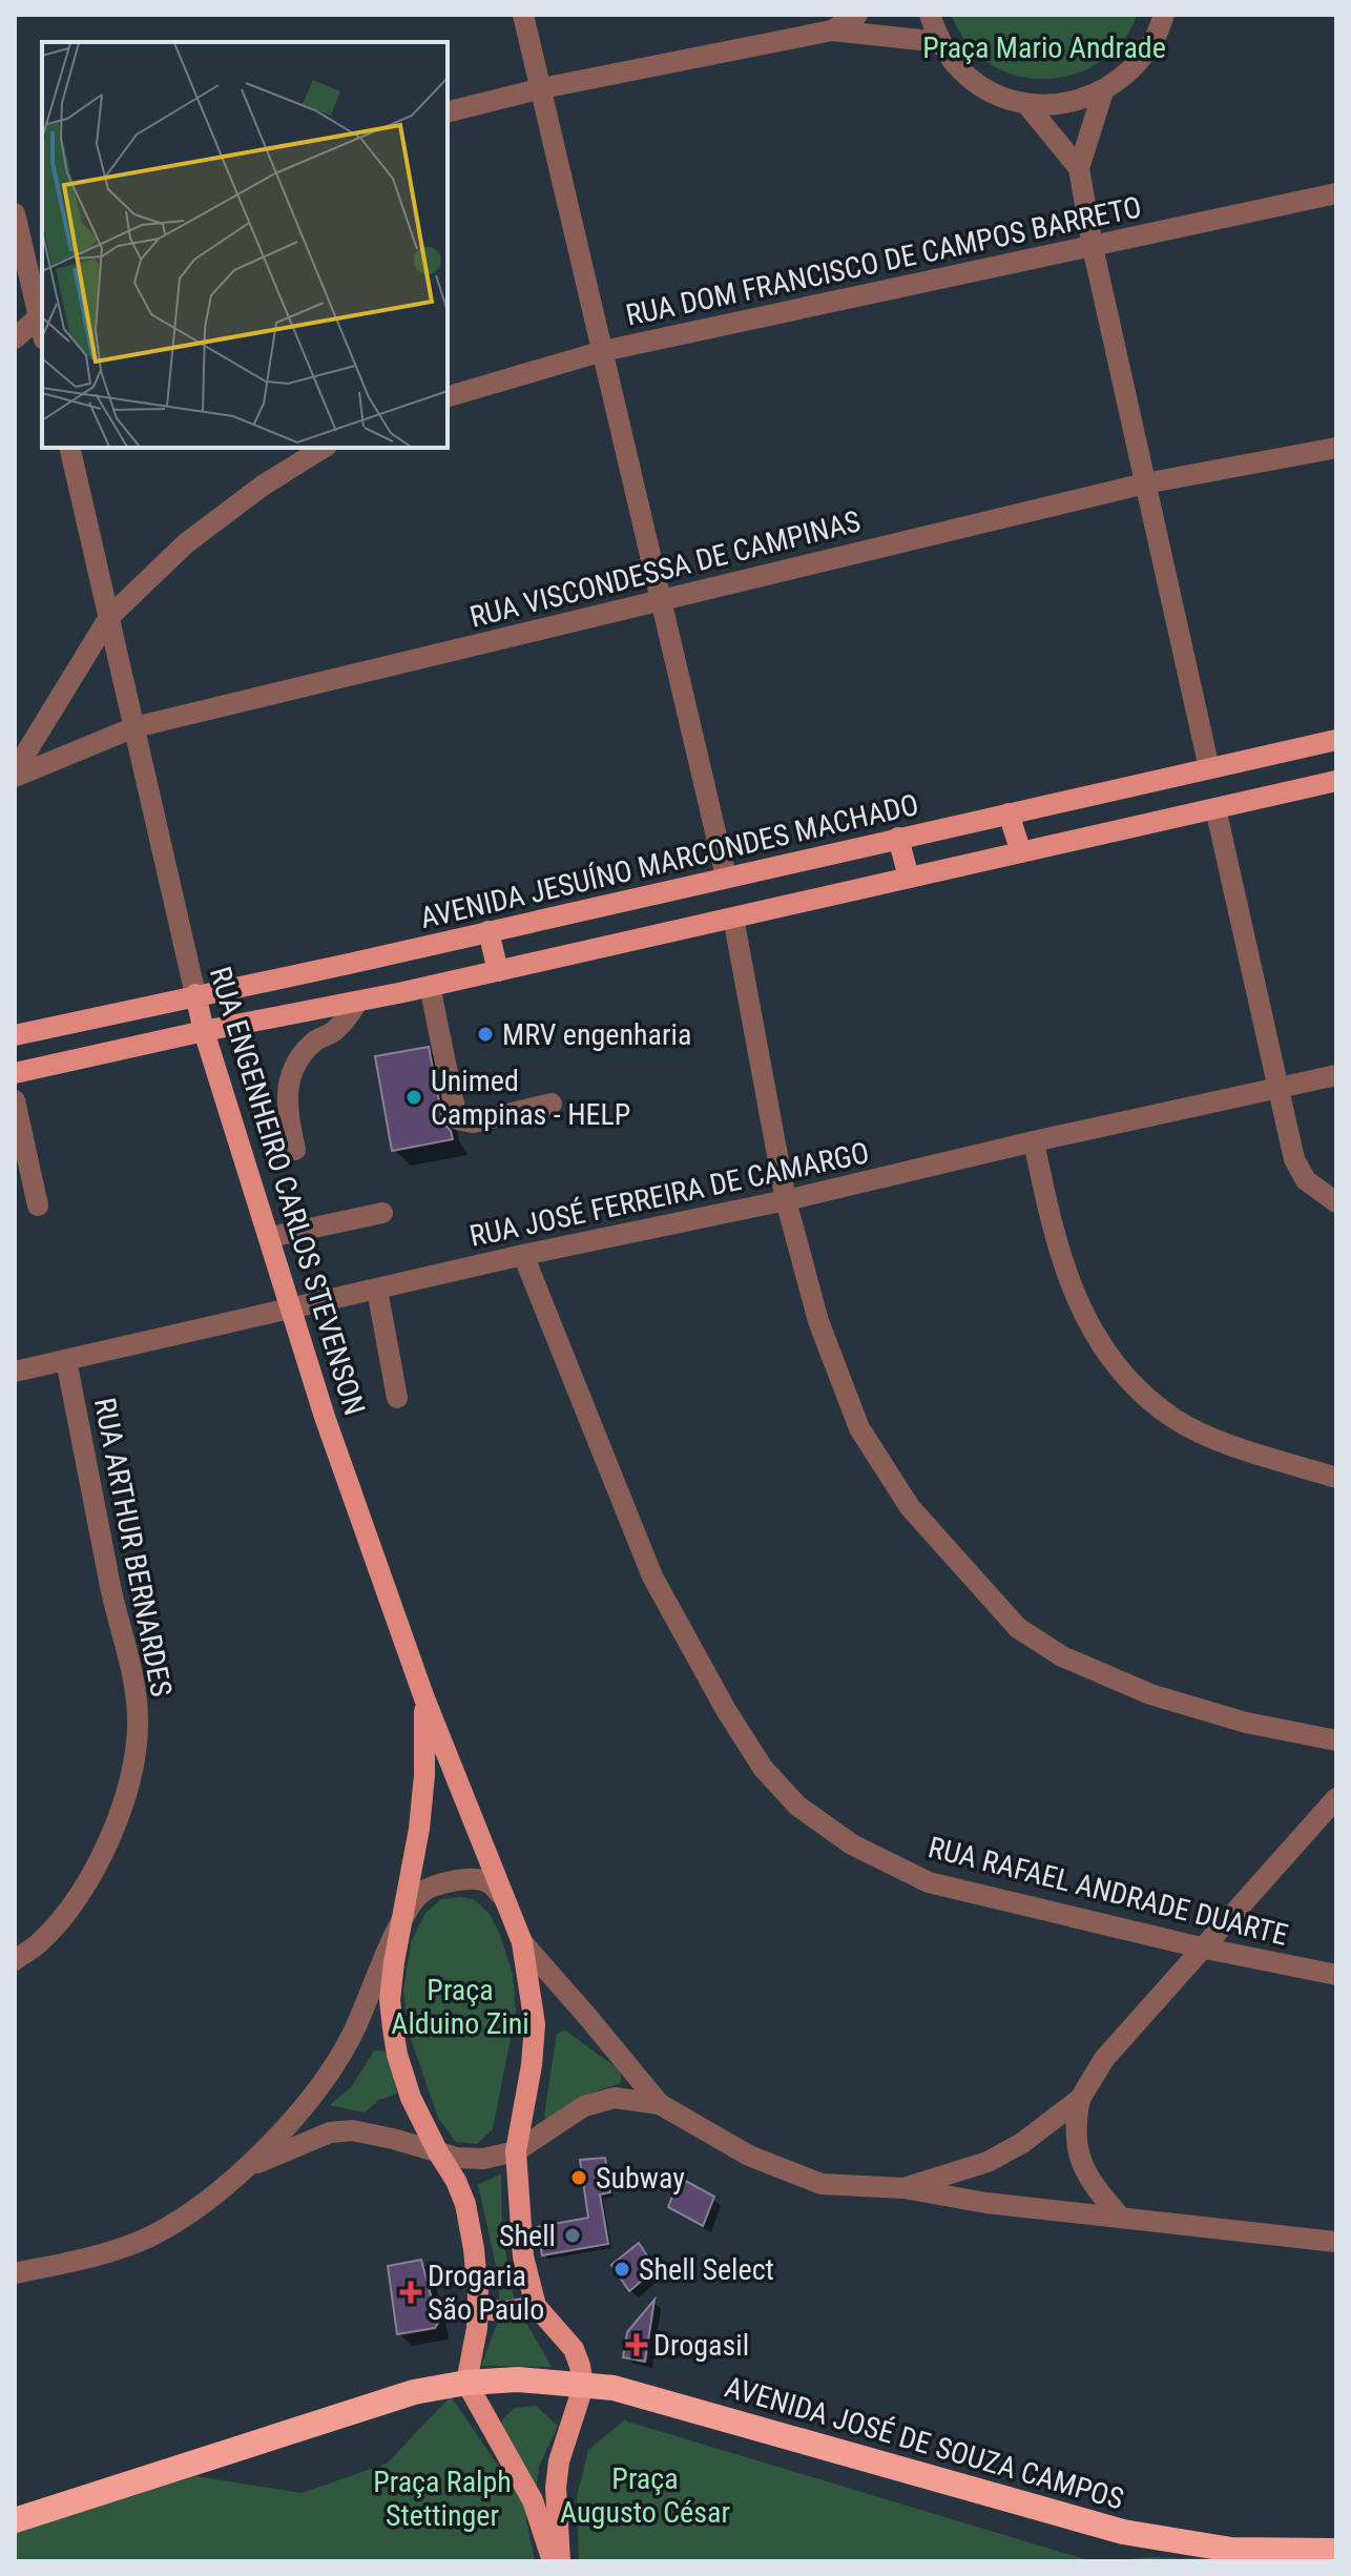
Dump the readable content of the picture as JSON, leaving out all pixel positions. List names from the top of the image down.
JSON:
{
  "streets": {
    "highway": ["AVENIDA JOSÉ DE SOUZA CAMPOS"],
    "main road": ["AVENIDA JESUÍNO MARCONDES MACHADO", "RUA ENGENHEIRO CARLOS STEVENSON"],
    "street": [
      "RUA DOM FRANCISCO DE CAMPOS BARRETO",
      "RUA VISCONDESSA DE CAMPINAS",
      "RUA JOSÉ FERREIRA DE CAMARGO",
      "RUA ARTHUR BERNARDES",
      "RUA RAFAEL ANDRADE DUARTE"
    ]
  },
  "crossings": [
    ["RUA VISCONDESSA DE CAMPINAS", "RUA ENGENHEIRO CARLOS STEVENSON"],
    ["AVENIDA JESUÍNO MARCONDES MACHADO", "RUA ENGENHEIRO CARLOS STEVENSON"],
    ["RUA ENGENHEIRO CARLOS STEVENSON", "RUA JOSÉ FERREIRA DE CAMARGO"],
    ["RUA JOSÉ FERREIRA DE CAMARGO", "RUA ARTHUR BERNARDES"],
    ["RUA JOSÉ FERREIRA DE CAMARGO", "RUA RAFAEL ANDRADE DUARTE"]
  ],
  "parks": [
    "Praça Mario Andrade",
    "Praça Alduino Zini",
    "Praça Augusto César",
    "Praça Ralph Stettinger"
  ],
  "places": {
    "other": [
      "MRV engenharia",
      "Unimed Campinas - HELP",
      "Subway",
      "Shell",
      "Shell Select"
    ],
    "health": ["Drogaria São Paulo", "Drogasil"]
  }
}
